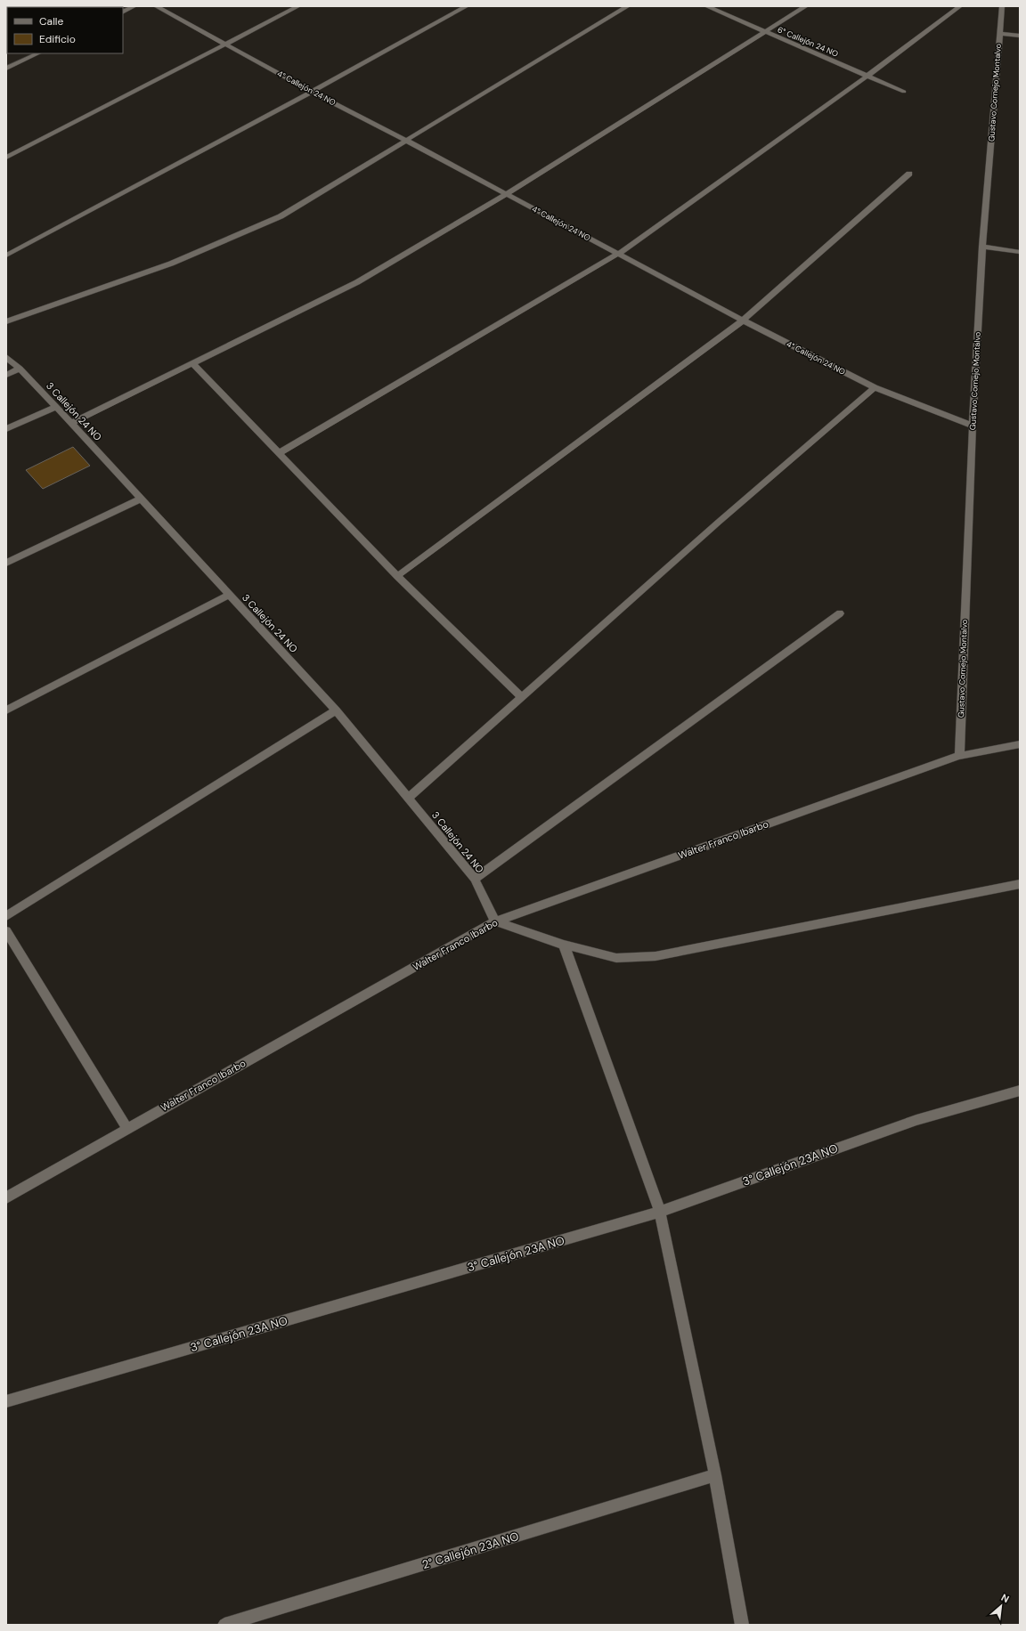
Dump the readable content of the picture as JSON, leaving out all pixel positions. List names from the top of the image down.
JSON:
{
  "streets": {
    "street": [
      "6° Callejón 24 NO",
      "4° Callejón 24 NO",
      "Gustavo Cornejo Montalvo",
      "3 Callejón 24 NO",
      "Walter Franco Ibarbo",
      "3° Callejón 23A NO",
      "2° Callejón 23A NO"
    ]
  },
  "crossings": [
    ["4° Callejón 24 NO", "Gustavo Cornejo Montalvo"],
    ["Gustavo Cornejo Montalvo", "Walter Franco Ibarbo"],
    ["3 Callejón 24 NO", "Walter Franco Ibarbo"]
  ],
  "legend": ["Calle", "Edificio"],
  "north": "top right"
}
